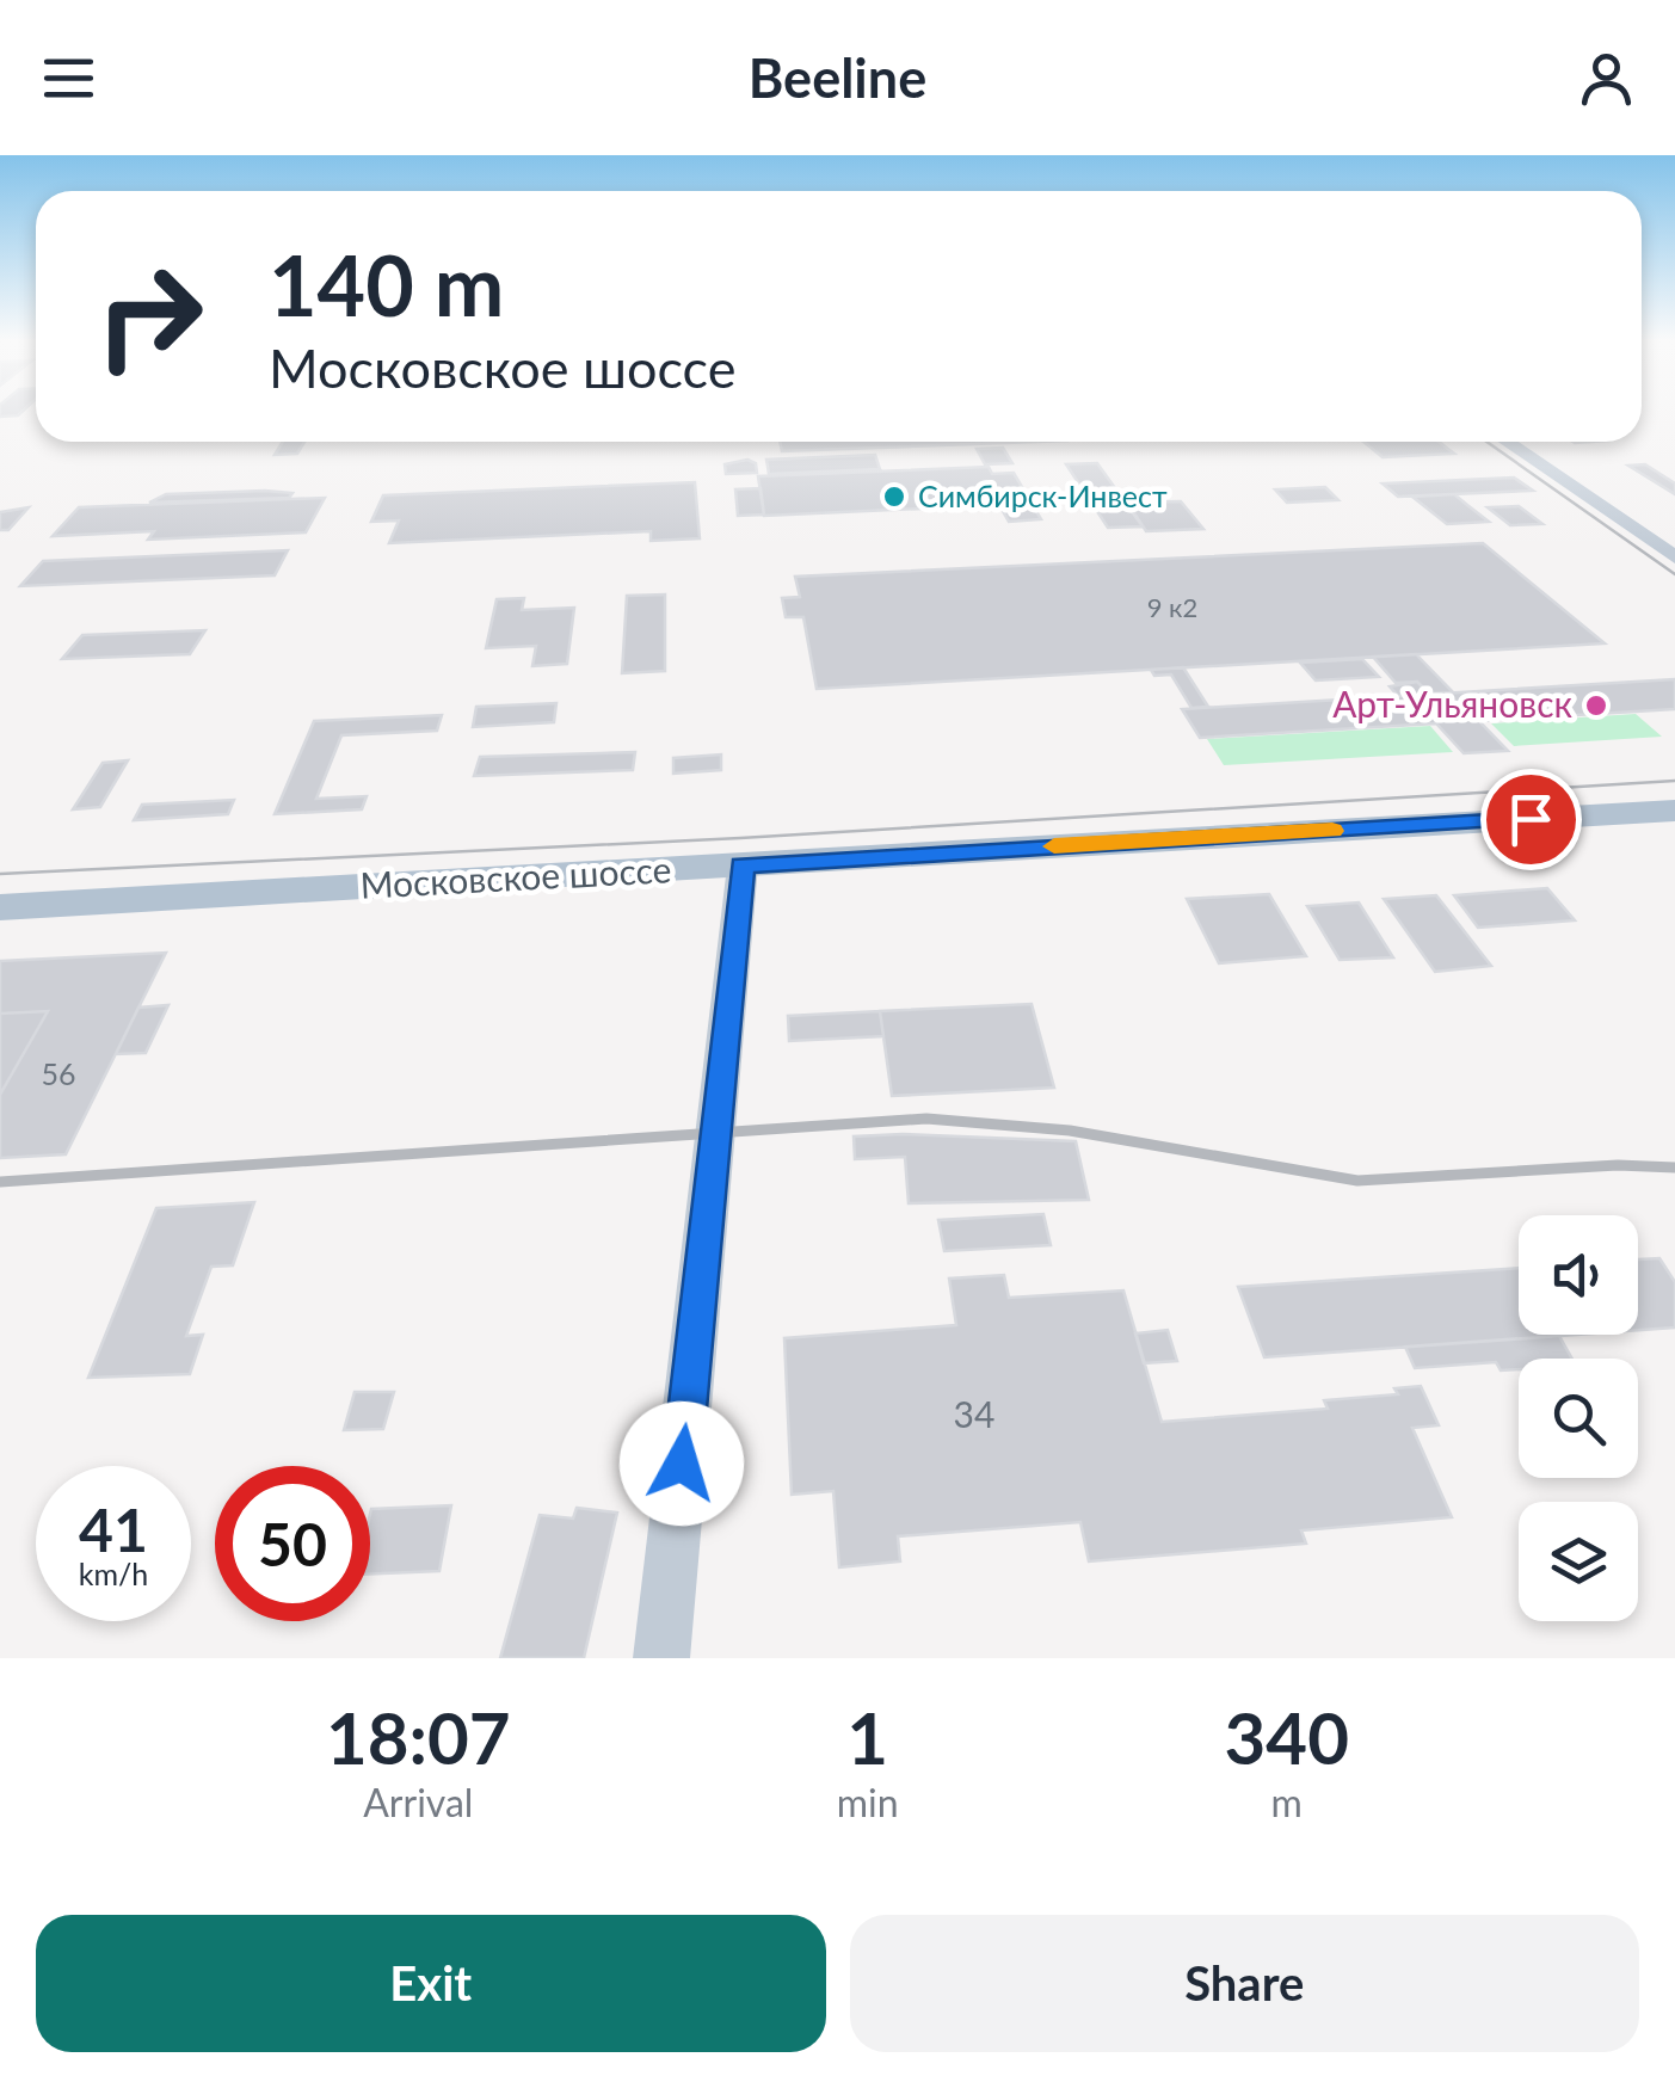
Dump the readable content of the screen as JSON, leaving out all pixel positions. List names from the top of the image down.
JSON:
{
  "streets": {
    "main road": ["Московское шоссе"]
  },
  "places": ["Симбирск-Инвест", "Арт-Ульяновск"],
  "house_numbers": ["9 к2", "56", "34"],
  "page": {
    "header": "Beeline",
    "turn": ["140 m", "Московское шоссе"],
    "speed": "41 km/h",
    "limit": "50",
    "eta": [
      "18:07",
      "Arrival",
      "1",
      "min",
      "340",
      "m"
    ],
    "buttons": ["Exit", "Share"]
  }
}
